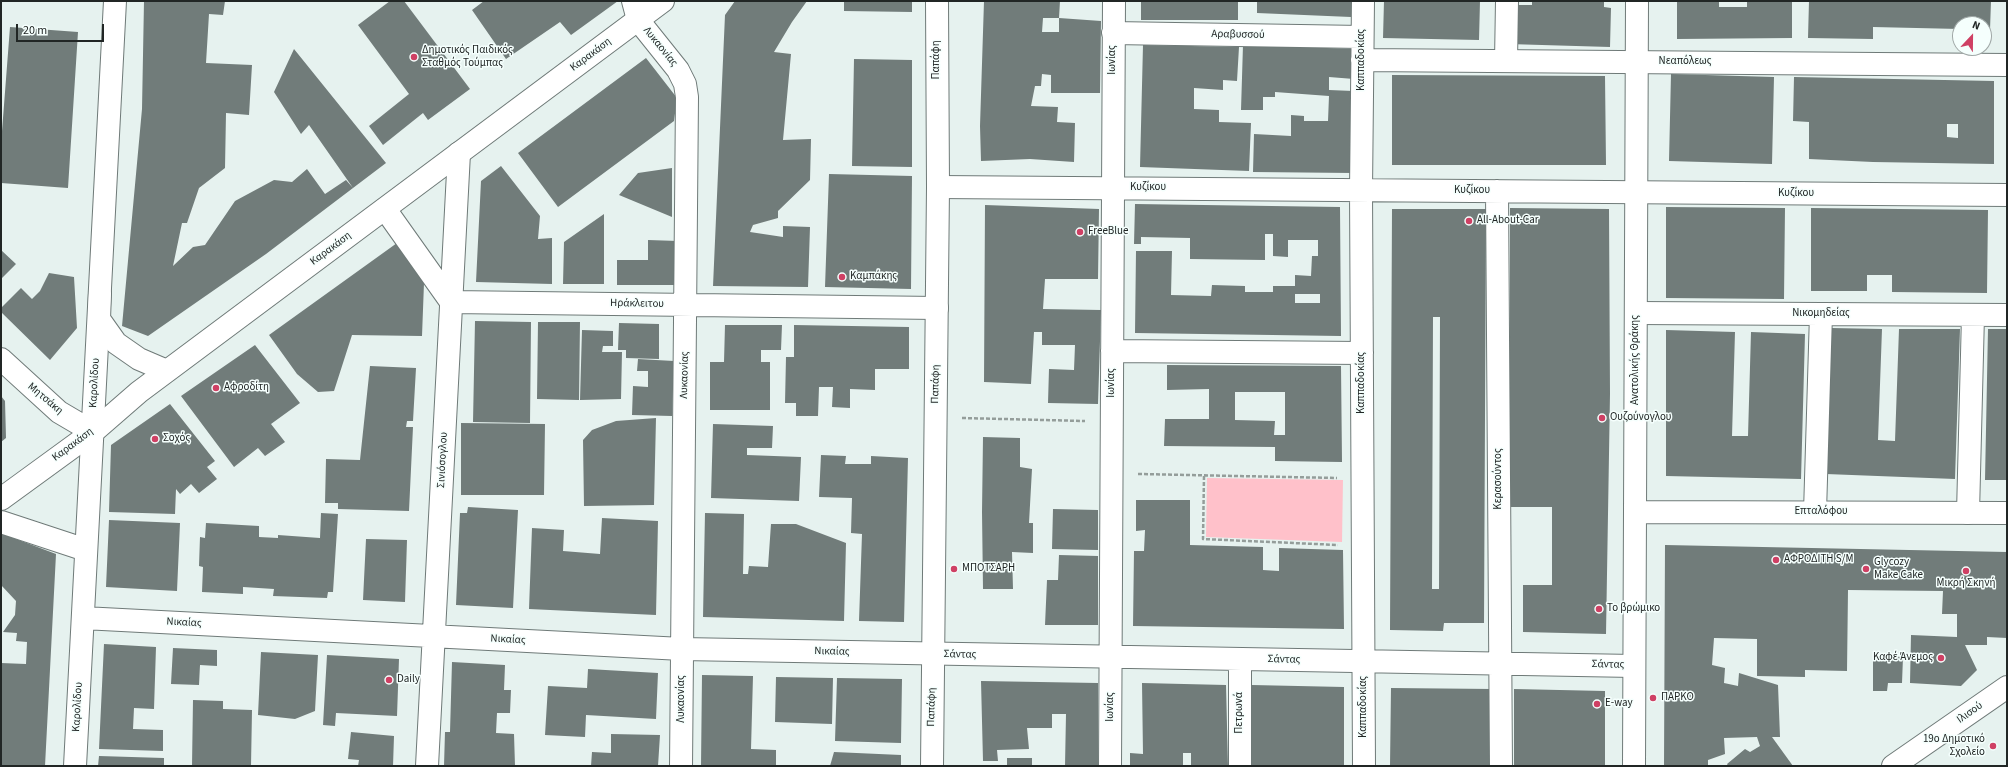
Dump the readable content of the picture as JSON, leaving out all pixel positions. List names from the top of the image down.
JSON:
{
  "streets": {
    "street": [
      "Αραβυσσού",
      "Λυκαονίας",
      "Καρακάση",
      "Παπάφη",
      "Ιωνίας",
      "Καππαδοκίας",
      "Νεαπόλεως",
      "Κυζίκου",
      "Ηράκλειτου",
      "Νικομηδείας",
      "Ανατολικής Θράκης",
      "Καρολίδου",
      "Μητσάκη",
      "Σινιόσογλου",
      "Κερασούντος",
      "Επταλόφου",
      "Νικαίας",
      "Σάντας",
      "Πετρωνά",
      "Ιλισού"
    ]
  },
  "crossings": [
    ["Αραβυσσού", "Ιωνίας"],
    ["Αραβυσσού", "Καππαδοκίας"],
    ["Λυκαονίας", "Καρακάση"],
    ["Λυκαονίας", "Ηράκλειτου"],
    ["Λυκαονίας", "Νικαίας"],
    ["Καρακάση", "Καρολίδου"],
    ["Καρακάση", "Μητσάκη"],
    ["Καρακάση", "Σινιόσογλου"],
    ["Παπάφη", "Κυζίκου"],
    ["Παπάφη", "Ηράκλειτου"],
    ["Παπάφη", "Νικαίας"],
    ["Παπάφη", "Σάντας"],
    ["Ιωνίας", "Κυζίκου"],
    ["Ιωνίας", "Σάντας"],
    ["Καππαδοκίας", "Νεαπόλεως"],
    ["Καππαδοκίας", "Κυζίκου"],
    ["Καππαδοκίας", "Σάντας"],
    ["Νεαπόλεως", "Ανατολικής Θράκης"],
    ["Κυζίκου", "Ανατολικής Θράκης"],
    ["Κυζίκου", "Κερασούντος"],
    ["Ηράκλειτου", "Σινιόσογλου"],
    ["Νικομηδείας", "Ανατολικής Θράκης"],
    ["Ανατολικής Θράκης", "Επταλόφου"],
    ["Ανατολικής Θράκης", "Σάντας"],
    ["Καρολίδου", "Μητσάκη"],
    ["Καρολίδου", "Νικαίας"],
    ["Σινιόσογλου", "Νικαίας"],
    ["Κερασούντος", "Σάντας"],
    ["Νικαίας", "Σάντας"],
    ["Σάντας", "Πετρωνά"]
  ],
  "places": [
    "Δημοτικός Παιδικός Σταθμός Τούμπας",
    "All-About-Car",
    "FreeBlue",
    "Καμπάκης",
    "Αφροδίτη",
    "Ουζούνογλου",
    "Σοχός",
    "ΑΦΡΟΔΙΤΗ S/M",
    "ΜΠΟΤΣΑΡΗ",
    "Glycozy Make Cake",
    "Μικρή Σκηνή",
    "Το βρώμικο",
    "Καφέ Άνεμος",
    "Daily",
    "ΠΑΡΚΟ",
    "E-way",
    "19ο Δημοτικό Σχολείο"
  ],
  "scale_bar": "20 m",
  "north": "top"
}
